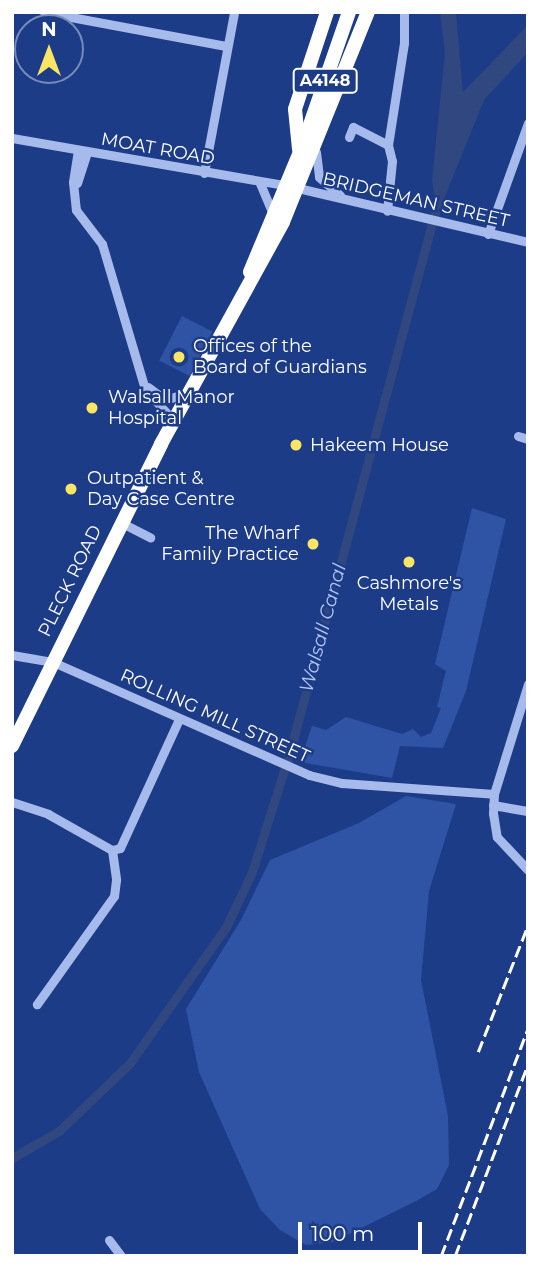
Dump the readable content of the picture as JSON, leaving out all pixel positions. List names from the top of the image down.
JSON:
{
  "streets": {
    "highway": ["A4148", "PLECK ROAD"],
    "street": ["MOAT ROAD", "BRIDGEMAN STREET", "ROLLING MILL STREET"]
  },
  "crossings": [
    ["MOAT ROAD", "BRIDGEMAN STREET"],
    ["MOAT ROAD", "PLECK ROAD"],
    ["BRIDGEMAN STREET", "PLECK ROAD"],
    ["PLECK ROAD", "ROLLING MILL STREET"]
  ],
  "water": ["Walsall Canal"],
  "places": [
    "Offices of the Board of Guardians",
    "Walsall Manor Hospital",
    "Hakeem House",
    "Outpatient & Day Case Centre",
    "The Wharf Family Practice",
    "Cashmore's Metals"
  ],
  "scale_bar": "100 m",
  "north": "top"
}
